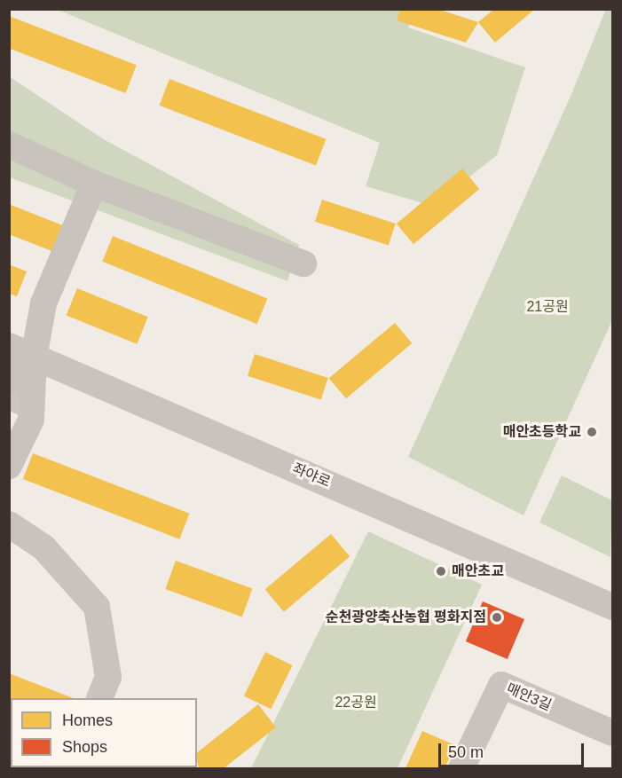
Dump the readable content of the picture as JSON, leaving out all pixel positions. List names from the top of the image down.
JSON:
{
  "streets": {
    "street": ["좌야로", "매안3길"]
  },
  "parks": ["21공원", "22공원"],
  "places": ["매안초등학교", "매안초교", "순천광양축산농협 평화지점"],
  "legend": ["Homes", "Shops"],
  "scale_bar": "50 m"
}
